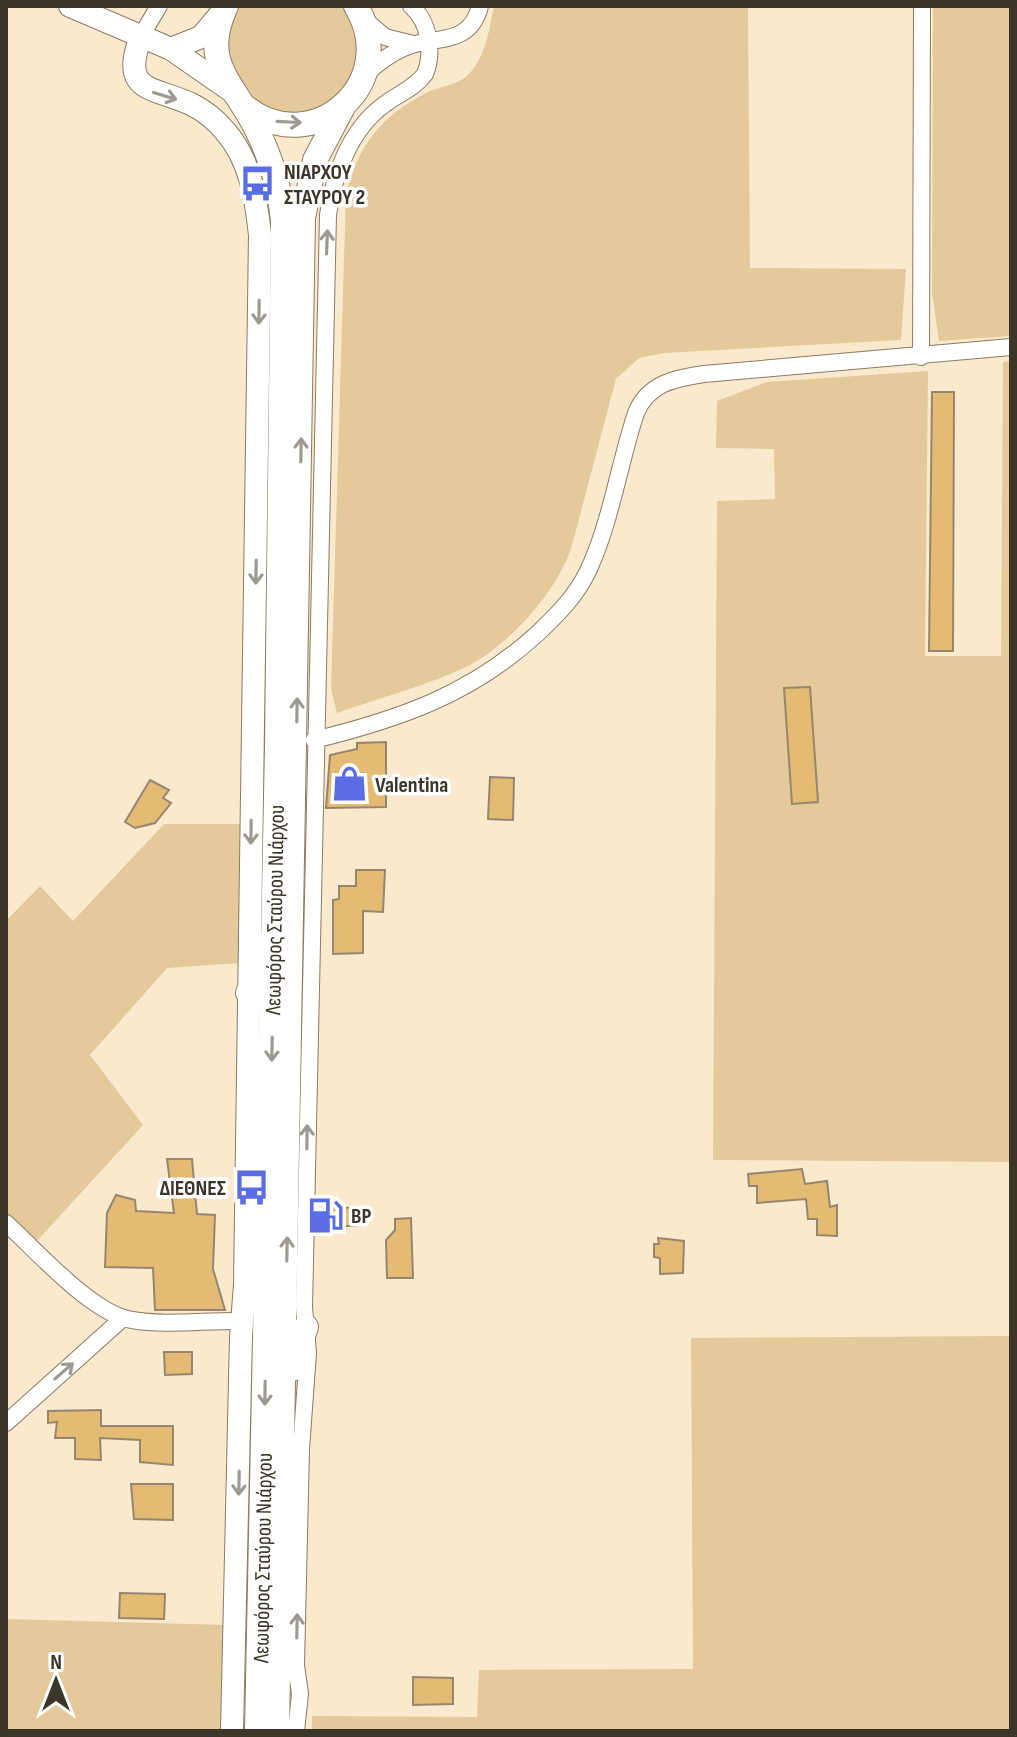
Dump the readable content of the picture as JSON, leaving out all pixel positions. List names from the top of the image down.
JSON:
{
  "streets": {
    "main road": ["Λεωφόρος Σταύρου Νιάρχου"]
  },
  "places": {
    "bus stop": ["ΝΙΑΡΧΟΥ ΣΤΑΥΡΟΥ 2", "ΔΙΕΘΝΕΣ"],
    "shop": ["Valentina"],
    "fuel station": ["BP"]
  },
  "north": "top"
}
